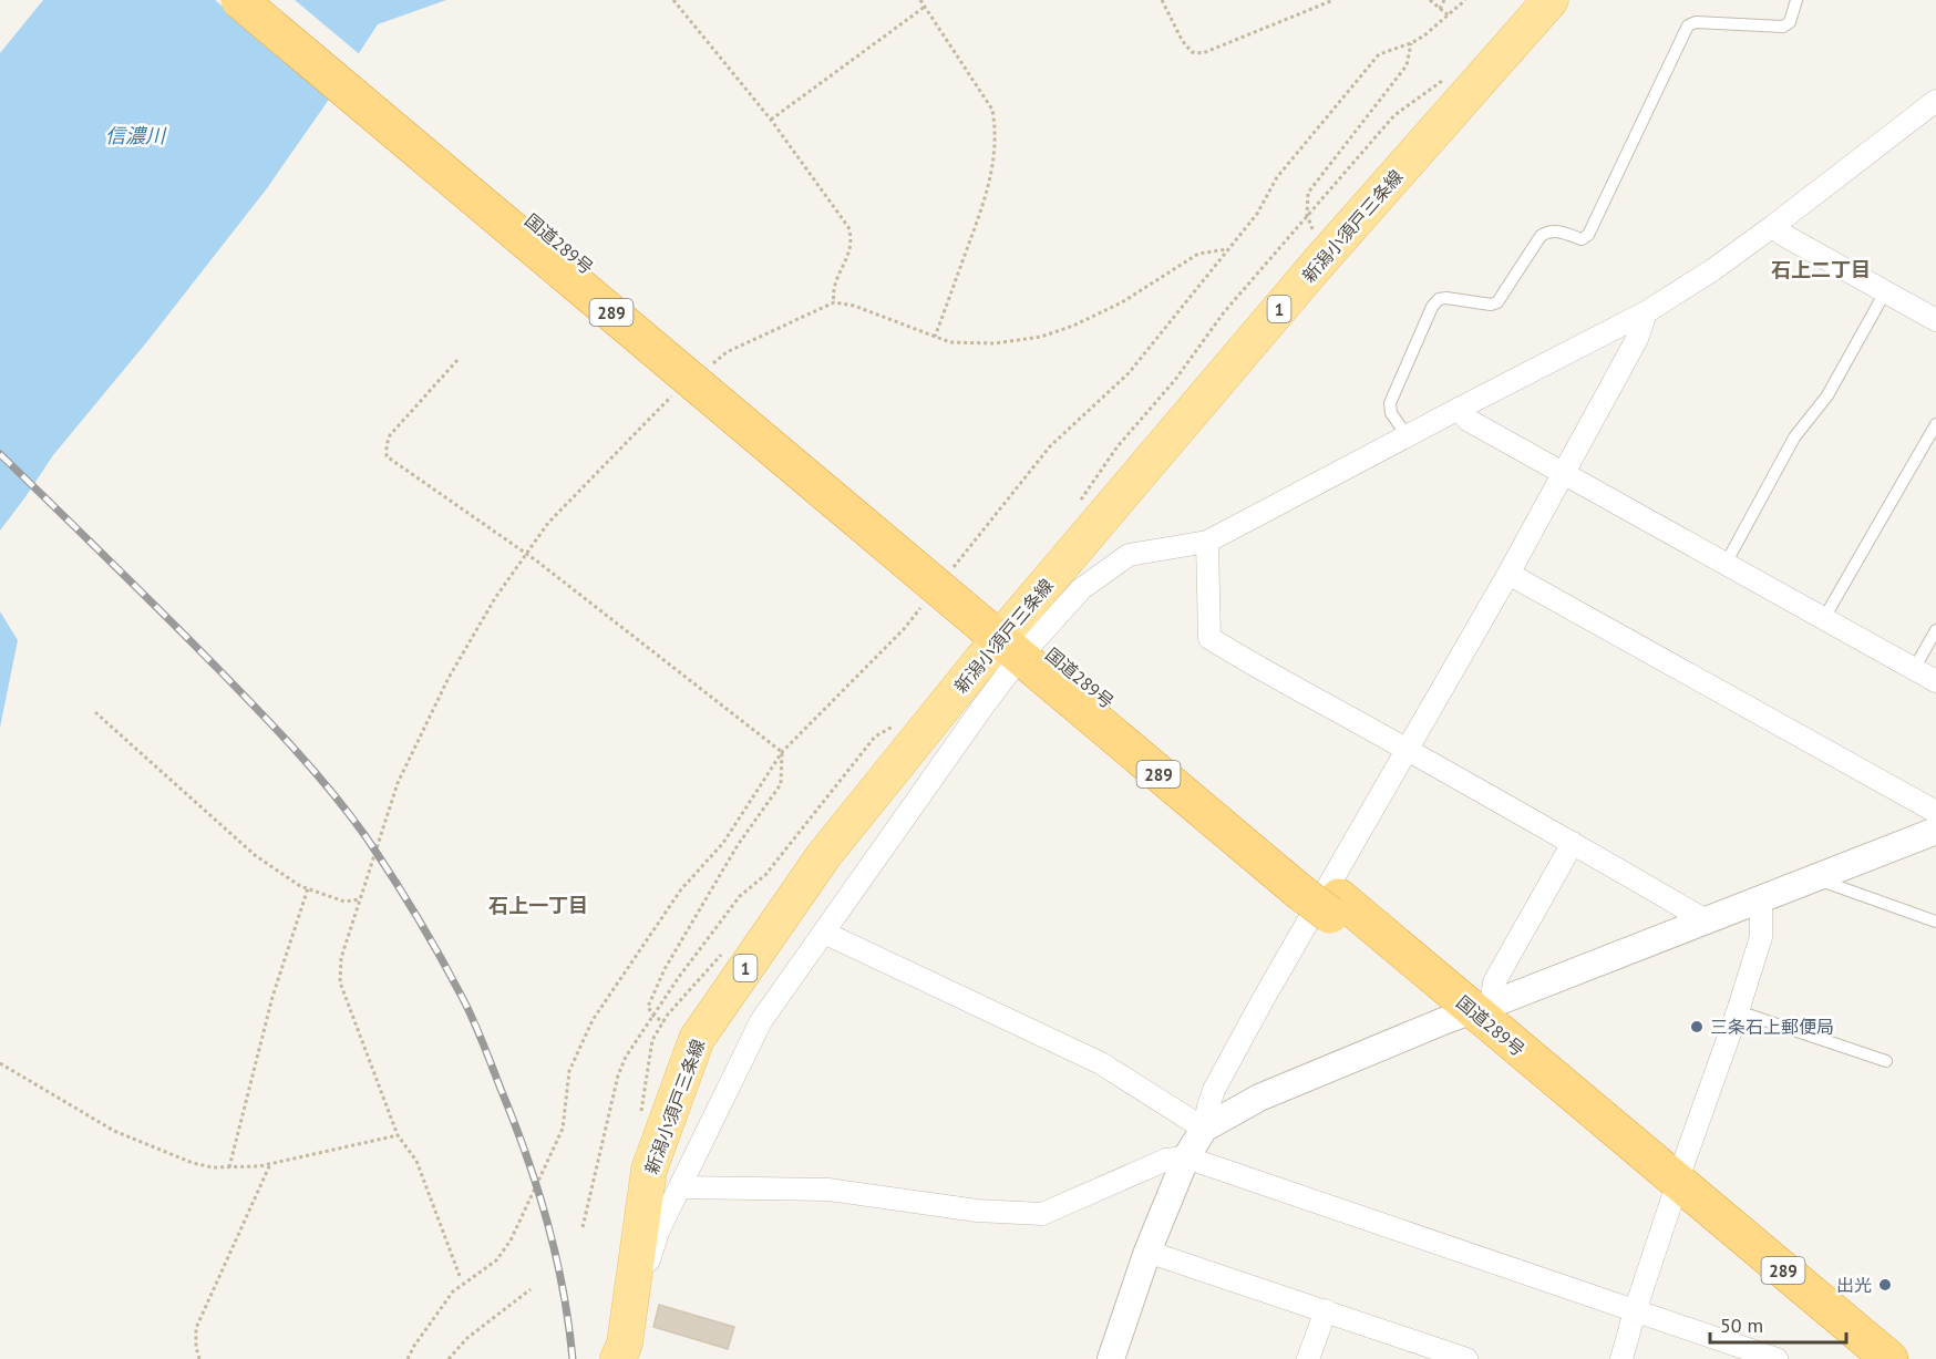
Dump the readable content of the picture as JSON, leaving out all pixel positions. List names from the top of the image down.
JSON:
{
  "streets": {
    "highway": ["国道289号", "289"],
    "main road": ["新潟小須戸三条線", "1"]
  },
  "crossings": [
    ["新潟小須戸三条線", "国道289号"]
  ],
  "districts": ["石上二丁目", "石上一丁目"],
  "water": ["信濃川"],
  "places": ["三条石上郵便局", "出光"],
  "scale_bar": "50 m"
}
